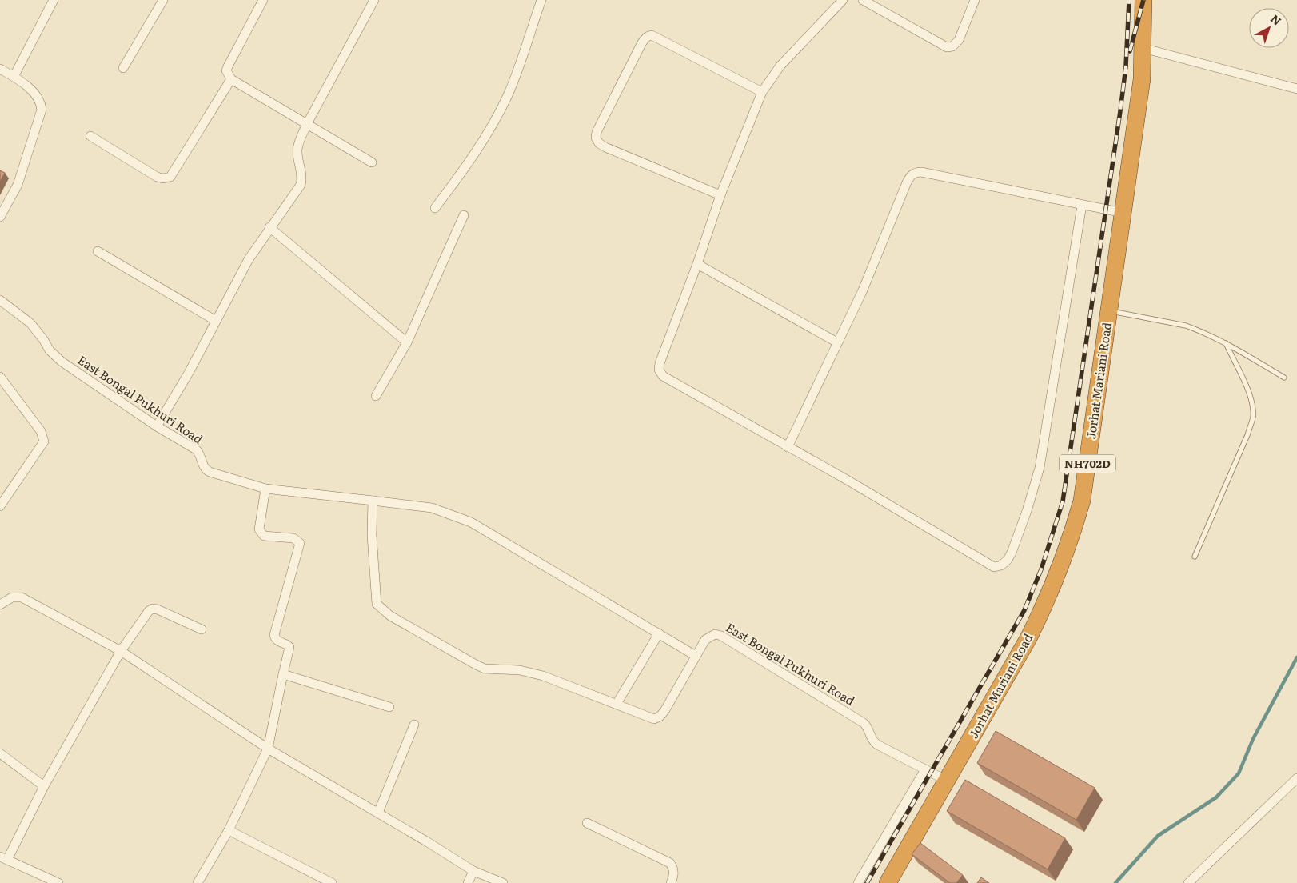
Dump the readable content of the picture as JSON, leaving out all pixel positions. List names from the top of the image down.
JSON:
{
  "streets": {
    "highway": ["Jorhat Mariani Road", "NH702D"],
    "street": ["East Bongal Pukhuri Road"]
  },
  "crossings": [
    ["Jorhat Mariani Road", "East Bongal Pukhuri Road"]
  ],
  "north": "top right"
}
